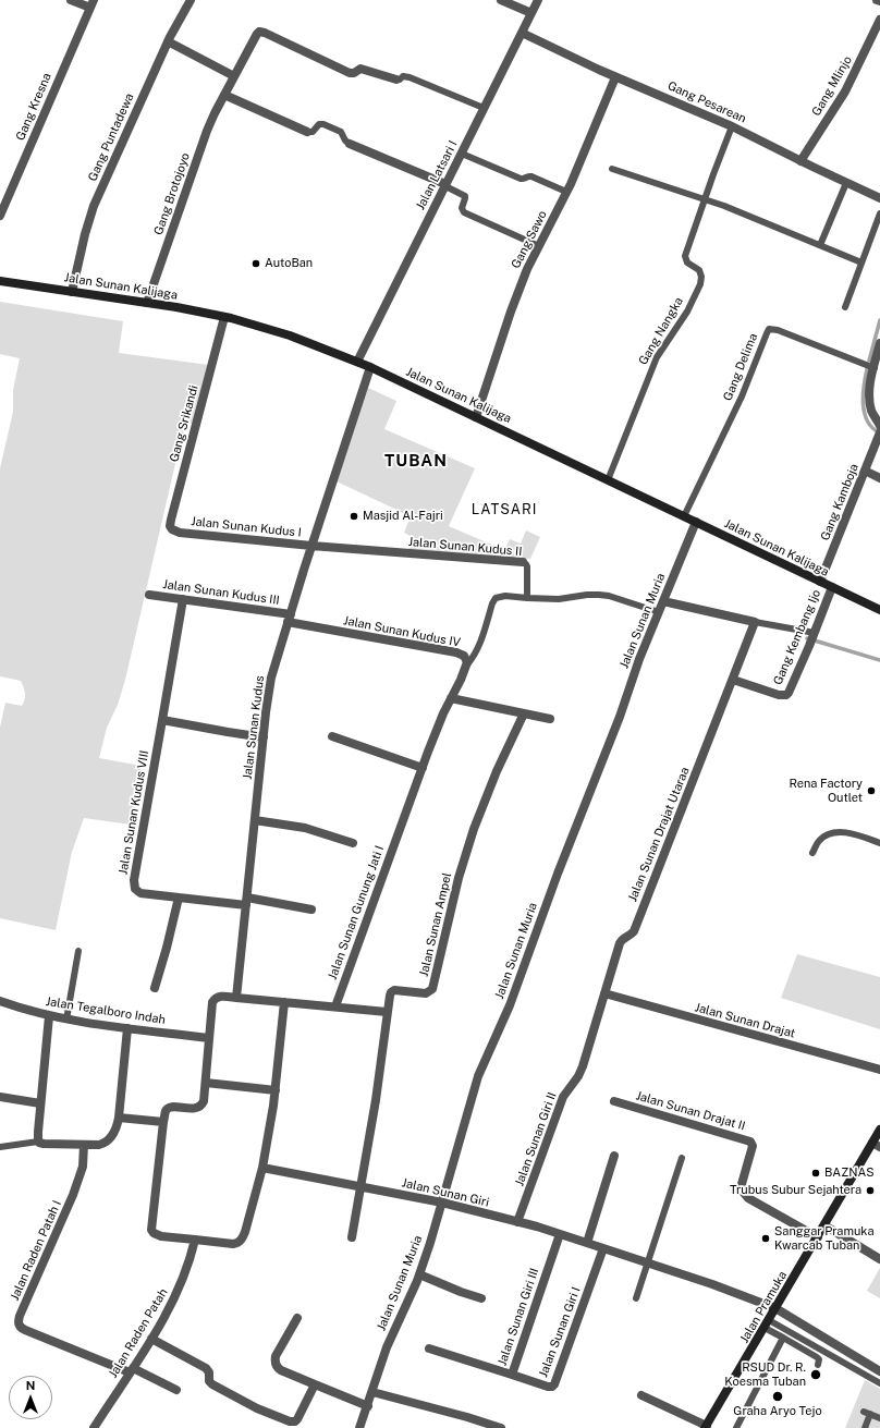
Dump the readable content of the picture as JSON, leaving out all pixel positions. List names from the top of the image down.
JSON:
{
  "streets": {
    "main road": ["Jalan Sunan Kalijaga", "Jalan Pramuka"],
    "street": [
      "Gang Mlinjo",
      "Gang Pesarean",
      "Gang Kresna",
      "Gang Puntadewa",
      "Jalan Latsari I",
      "Gang Brotojoyo",
      "Gang Sawo",
      "Gang Srikandi",
      "Gang Kamboja",
      "Jalan Sunan Kudus I",
      "Jalan Sunan Kudus II",
      "Jalan Sunan Kudus III",
      "Jalan Sunan Muria",
      "Jalan Sunan Kudus IV",
      "Gang Kembang Ijo",
      "Jalan Sunan Kudus",
      "Jalan Sunan Kudus VIII",
      "Jalan Sunan Drajat Utaraa",
      "Jalan Sunan Gunung Jati I",
      "Jalan Sunan Ampel",
      "Jalan Tegalboro Indah",
      "Jalan Sunan Drajat",
      "Jalan Sunan Drajat II",
      "Jalan Sunan Giri II",
      "Jalan Sunan Giri",
      "Jalan Raden Patah I",
      "Jalan Sunan Giri III",
      "Jalan Sunan Giri I",
      "Jalan Raden Patah"
    ],
    "lane": ["Gang Nangka", "Gang Delima"]
  },
  "crossings": [
    ["Gang Mlinjo", "Gang Pesarean"],
    ["Gang Pesarean", "Jalan Latsari I"],
    ["Gang Pesarean", "Gang Sawo"],
    ["Gang Pesarean", "Gang Nangka"],
    ["Gang Puntadewa", "Jalan Sunan Kalijaga"],
    ["Jalan Latsari I", "Jalan Sunan Kalijaga"],
    ["Gang Brotojoyo", "Jalan Sunan Kalijaga"],
    ["Gang Sawo", "Jalan Sunan Kalijaga"],
    ["Jalan Sunan Kalijaga", "Gang Nangka"],
    ["Jalan Sunan Kalijaga", "Gang Delima"],
    ["Jalan Sunan Kalijaga", "Gang Srikandi"],
    ["Jalan Sunan Kalijaga", "Gang Kamboja"],
    ["Jalan Sunan Kalijaga", "Jalan Sunan Muria"],
    ["Jalan Sunan Kalijaga", "Gang Kembang Ijo"],
    ["Jalan Sunan Kalijaga", "Jalan Sunan Kudus"],
    ["Gang Srikandi", "Jalan Sunan Kudus I"],
    ["Jalan Sunan Kudus I", "Jalan Sunan Kudus II"],
    ["Jalan Sunan Kudus I", "Jalan Sunan Kudus"],
    ["Jalan Sunan Kudus II", "Jalan Sunan Kudus"],
    ["Jalan Sunan Kudus III", "Jalan Sunan Kudus IV"],
    ["Jalan Sunan Kudus III", "Jalan Sunan Kudus"],
    ["Jalan Sunan Muria", "Jalan Sunan Giri"],
    ["Jalan Sunan Kudus IV", "Jalan Sunan Kudus"],
    ["Jalan Sunan Kudus IV", "Jalan Sunan Gunung Jati I"],
    ["Gang Kembang Ijo", "Jalan Sunan Drajat Utaraa"],
    ["Jalan Sunan Kudus", "Jalan Sunan Kudus VIII"],
    ["Jalan Sunan Drajat Utaraa", "Jalan Sunan Drajat"],
    ["Jalan Sunan Drajat Utaraa", "Jalan Sunan Giri II"],
    ["Jalan Sunan Ampel", "Jalan Sunan Giri"],
    ["Jalan Sunan Drajat", "Jalan Sunan Giri II"],
    ["Jalan Sunan Drajat II", "Jalan Pramuka"],
    ["Jalan Sunan Giri II", "Jalan Sunan Giri"],
    ["Jalan Sunan Giri", "Jalan Pramuka"],
    ["Jalan Sunan Giri", "Jalan Sunan Giri III"],
    ["Jalan Sunan Giri", "Jalan Sunan Giri I"],
    ["Jalan Raden Patah I", "Jalan Raden Patah"],
    ["Jalan Sunan Giri III", "Jalan Sunan Giri I"]
  ],
  "districts": ["TUBAN", "LATSARI"],
  "places": [
    "AutoBan",
    "Masjid Al-Fajri",
    "Rena Factory Outlet",
    "BAZNAS",
    "Trubus Subur Sejahtera",
    "Sanggar Pramuka Kwarcab Tuban",
    "RSUD Dr. R. Koesma Tuban",
    "Graha Aryo Tejo"
  ],
  "north": "top"
}
